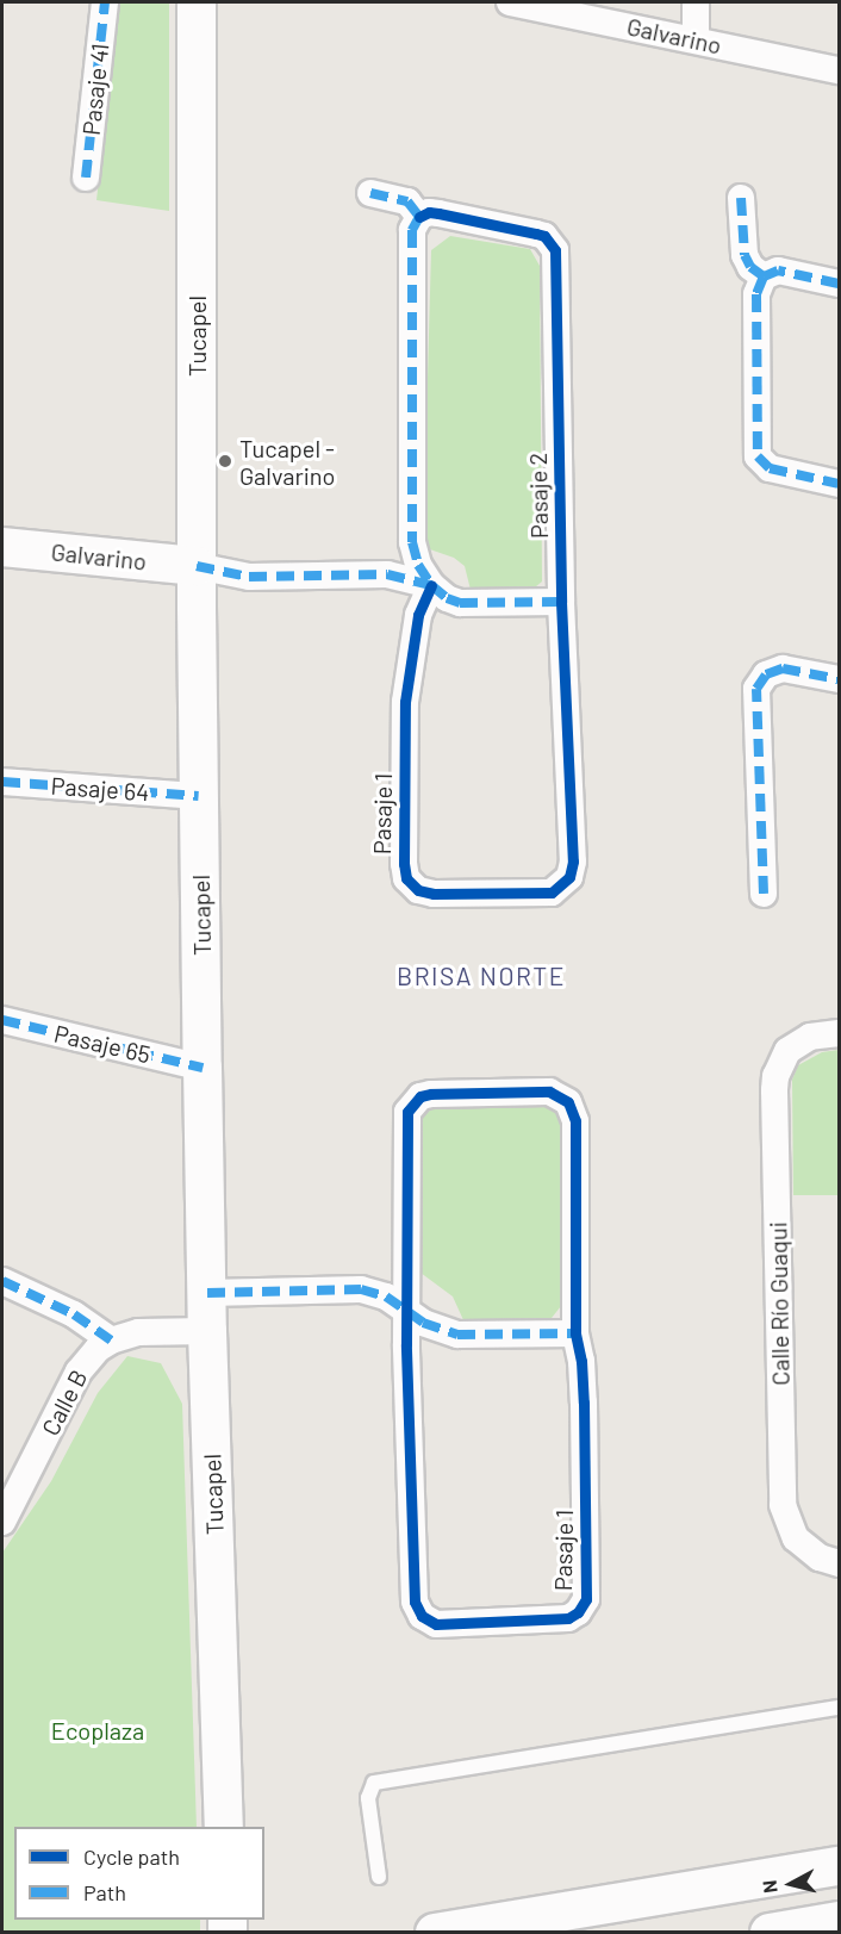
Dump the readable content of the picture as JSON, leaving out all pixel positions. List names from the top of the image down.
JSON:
{
  "streets": {
    "main road": ["Galvarino", "Tucapel"],
    "street": [
      "Pasaje 41",
      "Pasaje 2",
      "Pasaje 64",
      "Pasaje 1",
      "Pasaje 65",
      "Calle Río Guaqui",
      "Calle B"
    ]
  },
  "crossings": [
    ["Galvarino", "Tucapel"],
    ["Tucapel", "Pasaje 64"],
    ["Tucapel", "Pasaje 65"],
    ["Tucapel", "Calle B"],
    ["Pasaje 2", "Pasaje 1"]
  ],
  "districts": ["BRISA NORTE"],
  "parks": ["Ecoplaza"],
  "places": ["Tucapel - Galvarino"],
  "legend": ["Cycle path", "Path"],
  "north": "left"
}
